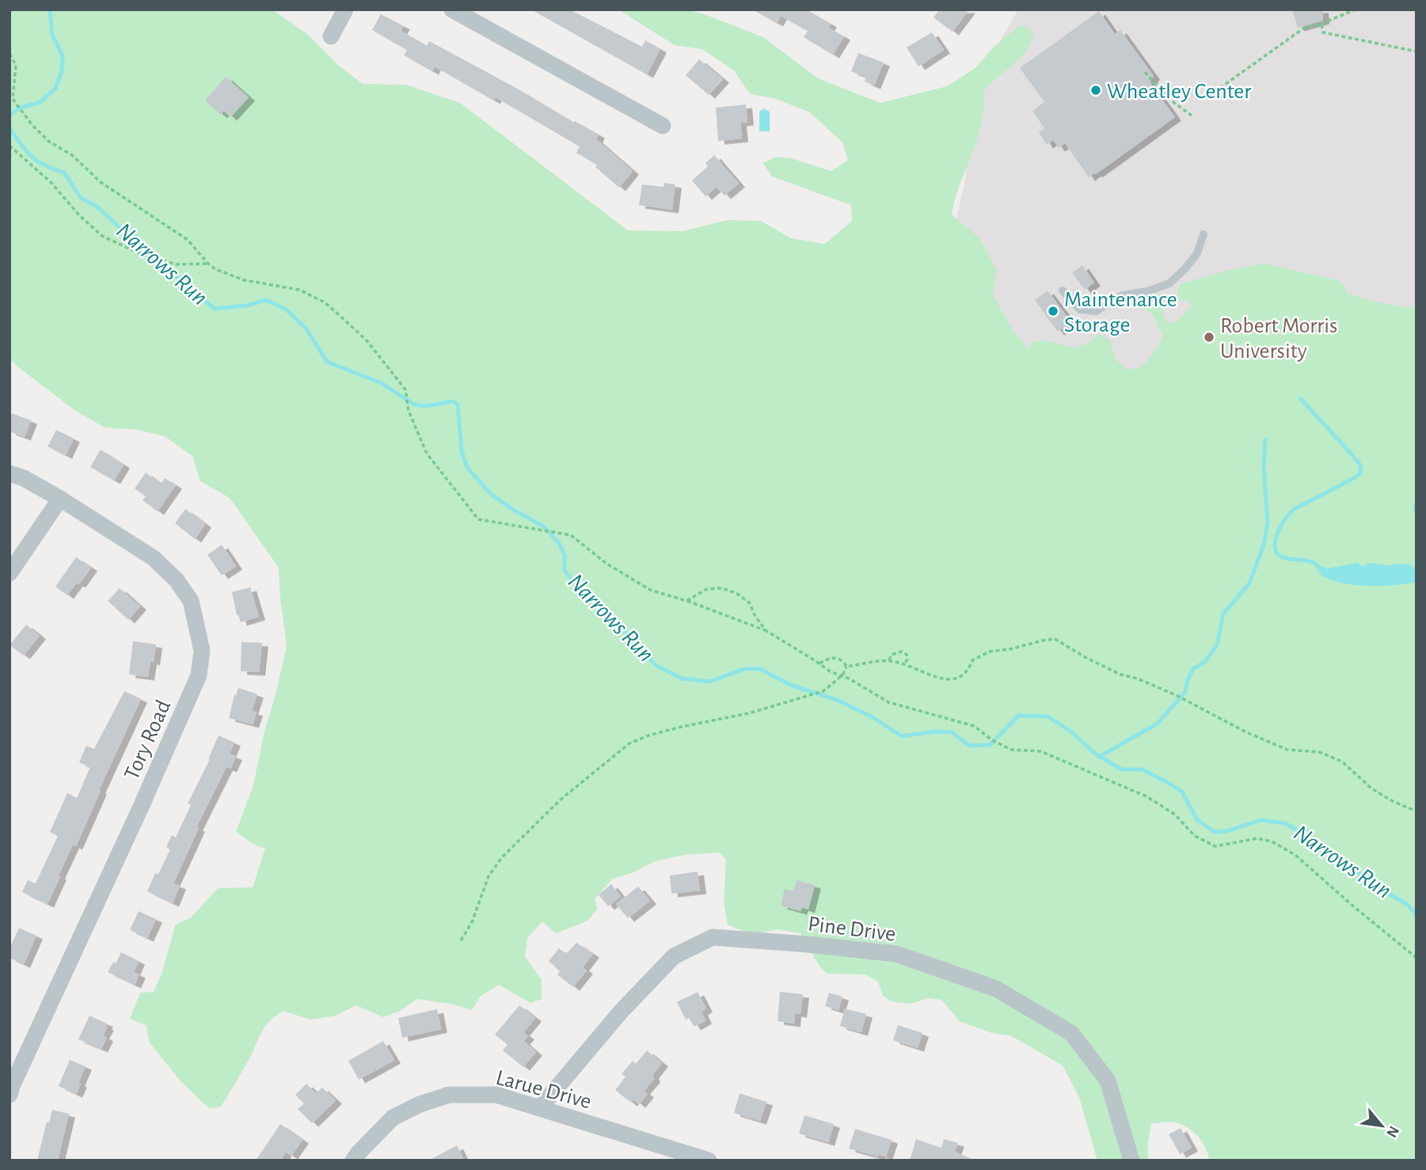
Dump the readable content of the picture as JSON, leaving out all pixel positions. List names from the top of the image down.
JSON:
{
  "streets": {
    "street": ["Tory Road", "Pine Drive", "Larue Drive"]
  },
  "crossings": [
    ["Pine Drive", "Larue Drive"]
  ],
  "water": ["Narrows Run"],
  "places": ["Wheatley Center", "Maintenance Storage", "Robert Morris University"],
  "north": "bottom right"
}
